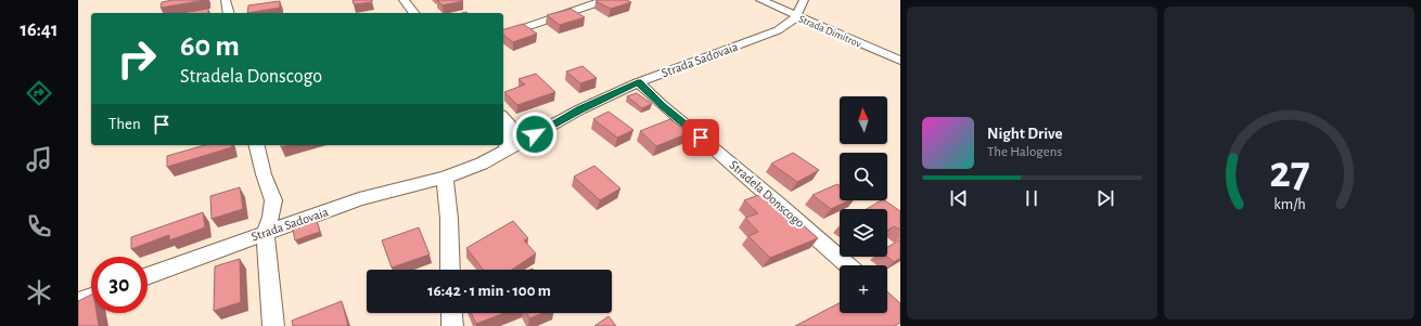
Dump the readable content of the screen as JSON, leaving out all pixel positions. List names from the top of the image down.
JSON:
{
  "streets": {
    "street": ["Strada Dimitrov", "Strada Sadovaia", "Stradela Donscogo"]
  },
  "crossings": [
    ["Strada Dimitrov", "Strada Sadovaia"],
    ["Strada Sadovaia", "Stradela Donscogo"]
  ],
  "north": "top",
  "page": {
    "tabs": "16:41",
    "turn": ["60 m", "Stradela Donscogo"],
    "map_buttons": "+",
    "then": "Then",
    "song": ["Night Drive", "The Halogens"],
    "limit": "30",
    "trip": "16:42 · 1 min · 100 m",
    "gauge": ["27", "km/h"]
  }
}
